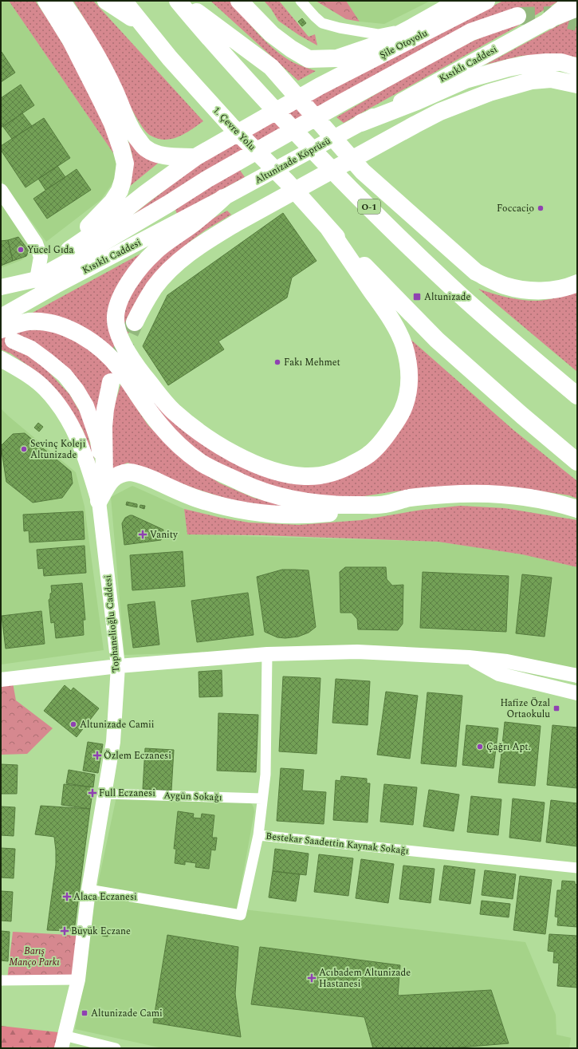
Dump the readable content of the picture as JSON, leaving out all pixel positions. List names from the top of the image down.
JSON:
{
  "streets": {
    "highway": ["Şile Otoyolu", "1. Çevre Yolu", "O-1"],
    "main road": ["Kısıklı Caddesi", "Altunizade Köprüsü"],
    "street": ["Tophanelioğlu Caddesi", "Aygün Sokağı", "Bestekar Saadettin Kaynak Sokağı"]
  },
  "crossings": [
    ["Kısıklı Caddesi", "Altunizade Köprüsü"],
    ["Tophanelioğlu Caddesi", "Aygün Sokağı"],
    ["Aygün Sokağı", "Bestekar Saadettin Kaynak Sokağı"]
  ],
  "parks": ["Barış Manço Parkı"],
  "places": {
    "other": [
      "Foccacio",
      "Yücel Gıda",
      "Fakı Mehmet",
      "Sevinç Koleji Altunizade",
      "Altunizade Camii",
      "Çağrı Apt."
    ],
    "transit": ["Altunizade", "Hafize Özal Ortaokulu", "Altunizade Cami"],
    "health": [
      "Vanity",
      "Özlem Eczanesi",
      "Full Eczanesi",
      "Alaca Eczanesi",
      "Büyük Eczane",
      "Acıbadem Altunizade Hastanesi"
    ]
  }
}
